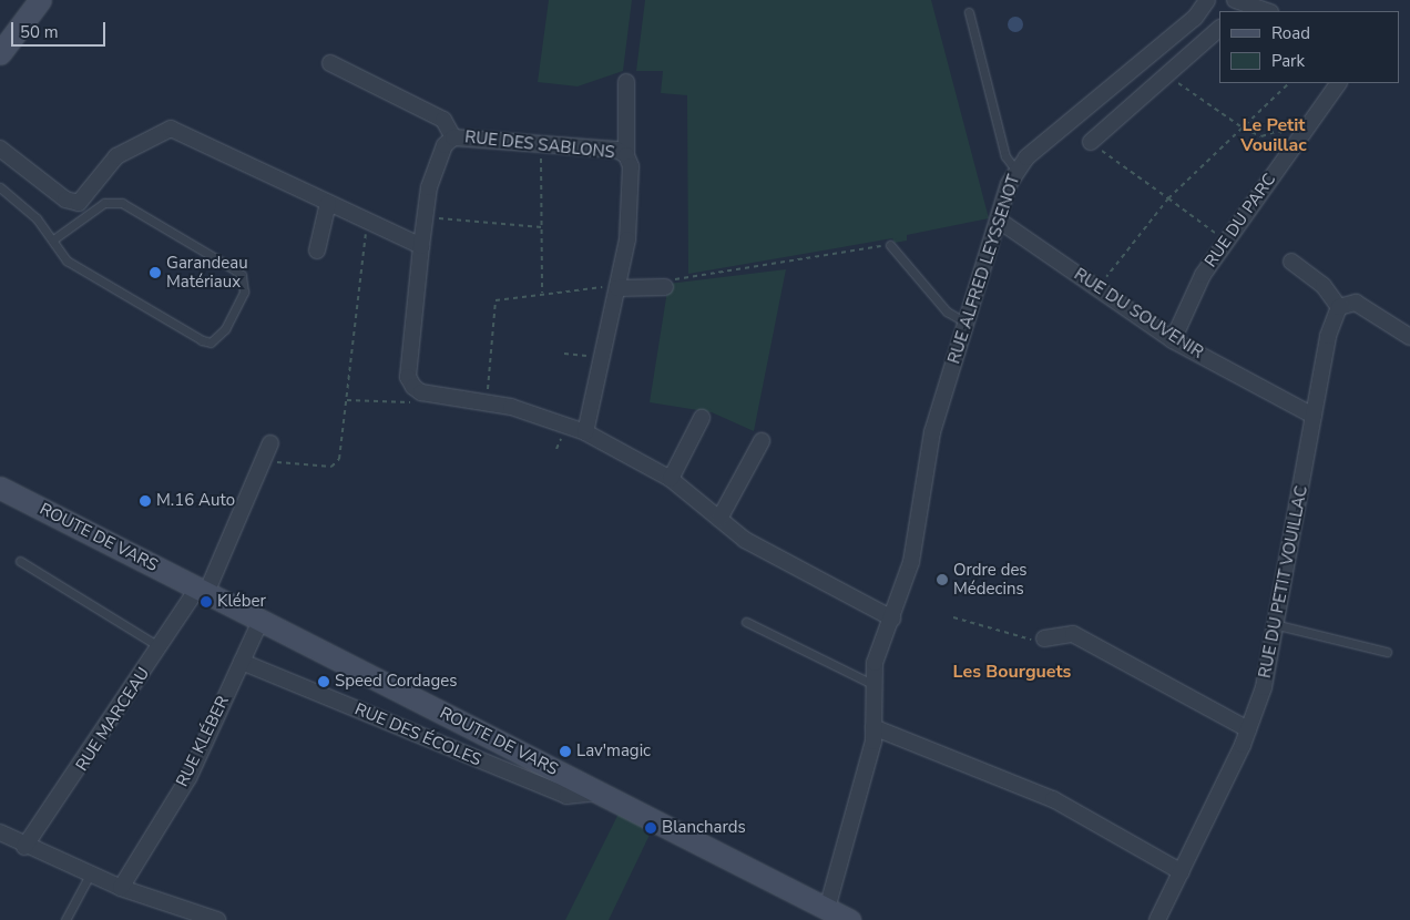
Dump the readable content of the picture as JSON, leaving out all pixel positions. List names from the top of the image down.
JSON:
{
  "streets": {
    "main road": ["ROUTE DE VARS"],
    "street": [
      "RUE DES SABLONS",
      "RUE DU PARC",
      "RUE ALFRED LEYSSENOT",
      "RUE DU SOUVENIR",
      "RUE DU PETIT VOUILLAC",
      "RUE MARCEAU",
      "RUE DES ÉCOLES",
      "RUE KLÉBER"
    ]
  },
  "crossings": [
    ["RUE DES SABLONS", "RUE ALFRED LEYSSENOT"],
    ["RUE DU PARC", "RUE DU SOUVENIR"],
    ["RUE ALFRED LEYSSENOT", "RUE DU SOUVENIR"],
    ["RUE ALFRED LEYSSENOT", "ROUTE DE VARS"],
    ["RUE DU SOUVENIR", "RUE DU PETIT VOUILLAC"],
    ["ROUTE DE VARS", "RUE MARCEAU"],
    ["ROUTE DE VARS", "RUE DES ÉCOLES"],
    ["ROUTE DE VARS", "RUE KLÉBER"],
    ["RUE DES ÉCOLES", "RUE KLÉBER"]
  ],
  "districts": ["Le Petit Vouillac", "Les Bourguets"],
  "places": [
    "Garandeau Matériaux",
    "M.16 Auto",
    "Ordre des Médecins",
    "Kléber",
    "Speed Cordages",
    "Lav'magic",
    "Blanchards"
  ],
  "legend": ["Road", "Park"],
  "scale_bar": "50 m"
}
